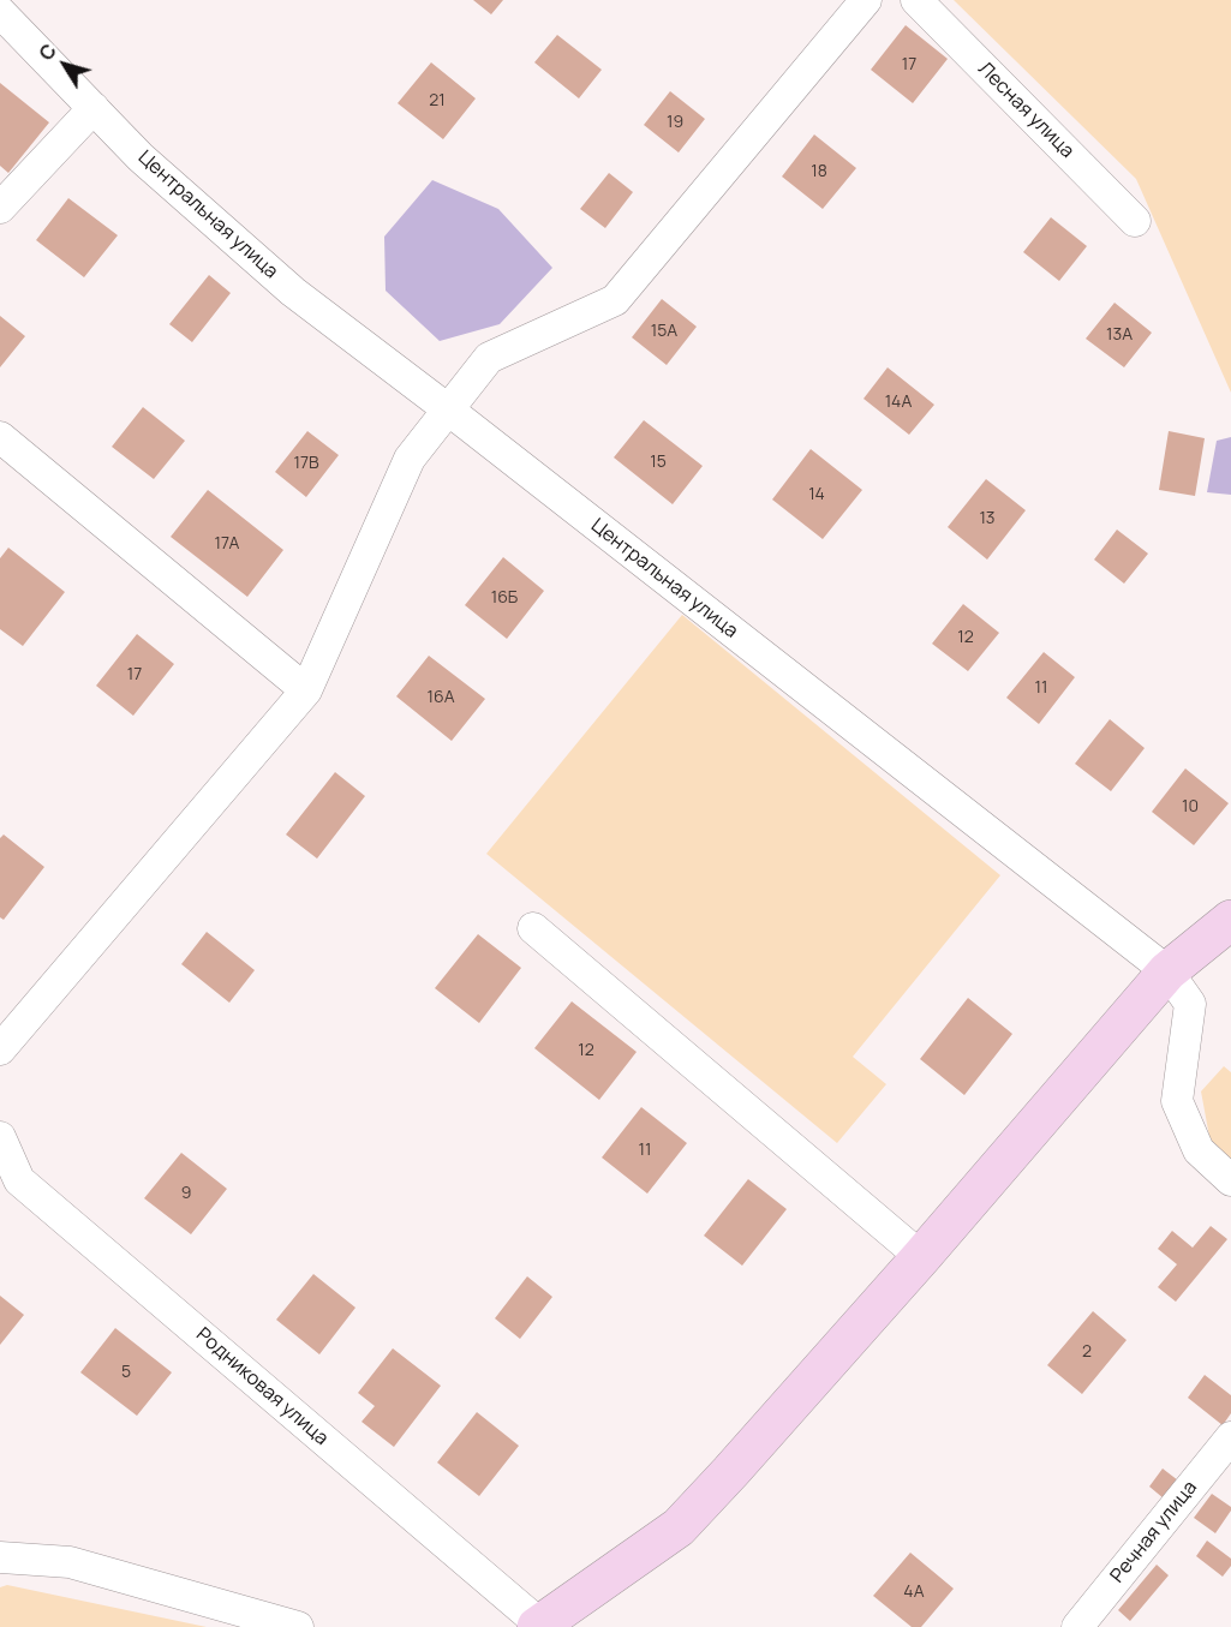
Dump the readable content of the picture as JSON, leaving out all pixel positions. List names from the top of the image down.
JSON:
{
  "streets": {
    "street": [
      "Лесная улица",
      "Центральная улица",
      "Родниковая улица",
      "Речная улица"
    ]
  },
  "house_numbers": [
    "17",
    "21",
    "19",
    "18",
    "15А",
    "13А",
    "14А",
    "15",
    "17В",
    "14",
    "13",
    "17А",
    "16Б",
    "12",
    "17",
    "11",
    "16А",
    "10",
    "12",
    "11",
    "9",
    "2",
    "5",
    "4А"
  ],
  "north": "top left"
}
